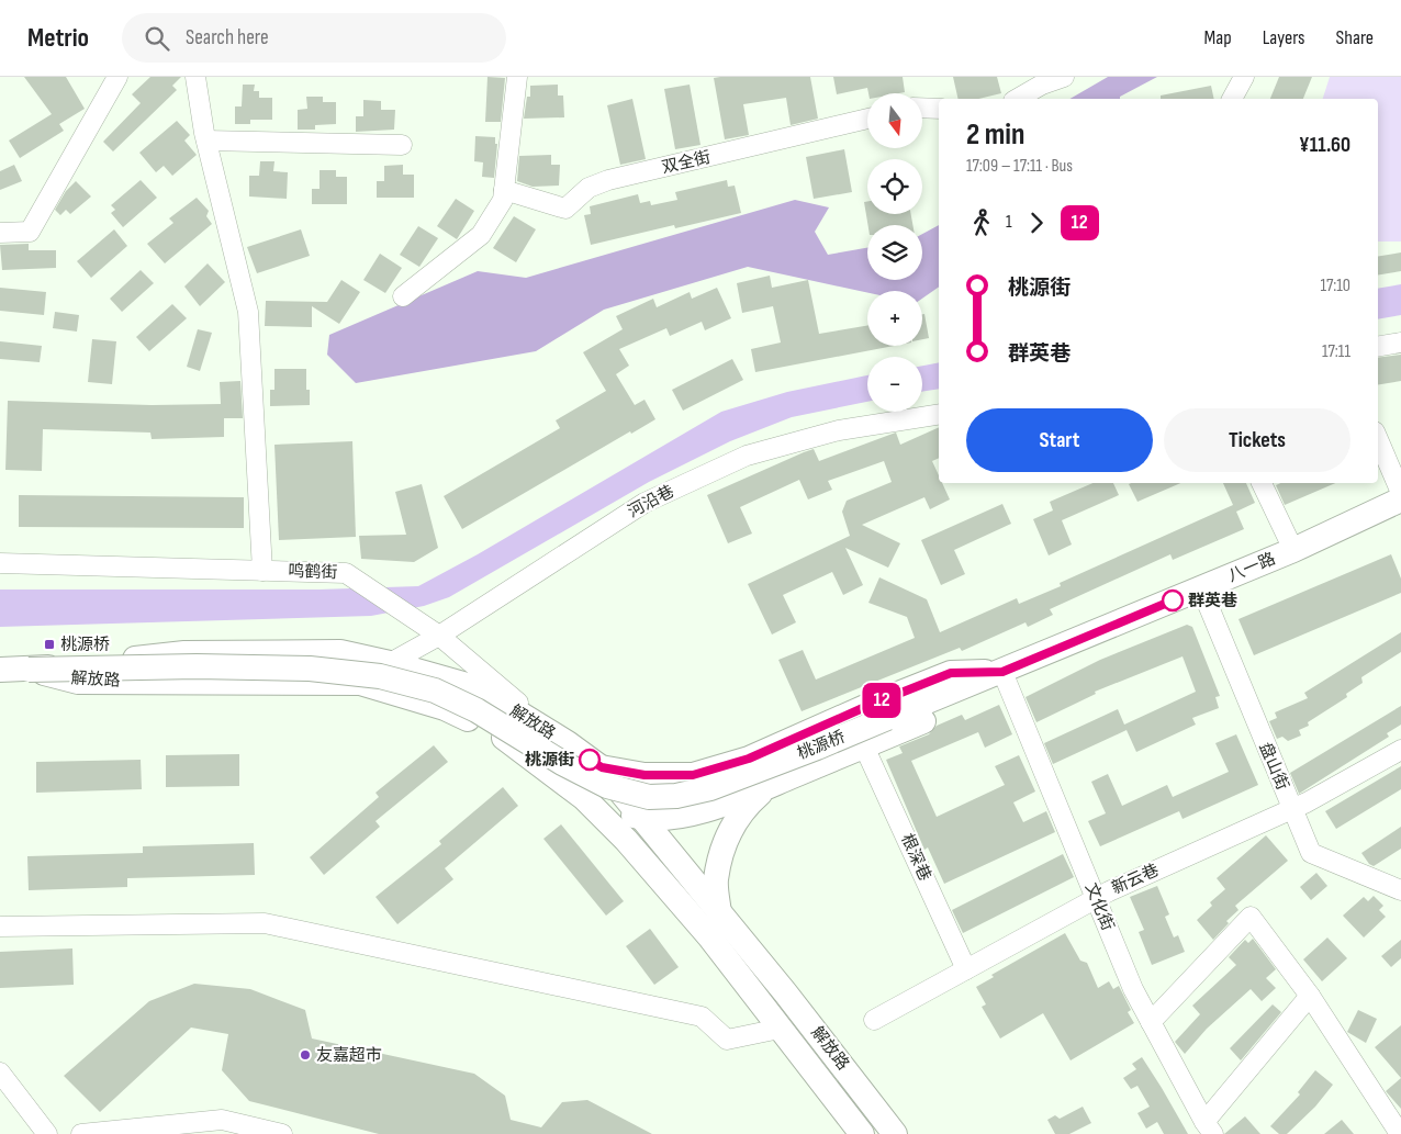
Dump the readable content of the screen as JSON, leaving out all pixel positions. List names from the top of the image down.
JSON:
{
  "streets": {
    "main road": ["八一路", "解放路", "桃源桥"],
    "street": [
      "双全街",
      "河沿巷",
      "鸣鹤街",
      "盘山街",
      "根深巷",
      "新云巷",
      "文化街"
    ]
  },
  "crossings": [
    ["河沿巷", "鸣鹤街"],
    ["河沿巷", "解放路"],
    ["八一路", "解放路"],
    ["八一路", "桃源桥"],
    ["八一路", "盘山街"],
    ["八一路", "文化街"],
    ["鸣鹤街", "解放路"],
    ["解放路", "桃源桥"],
    ["桃源桥", "文化街"],
    ["盘山街", "新云巷"],
    ["根深巷", "新云巷"],
    ["新云巷", "文化街"]
  ],
  "places": {
    "other": ["群英巷", "桃源街", "友嘉超市"],
    "transit": ["桃源桥"]
  },
  "lines": ["bus line 12"],
  "north": "bottom",
  "page": {
    "header": "Metrio",
    "search": "Search here",
    "nav": ["Map", "Layers", "Share"],
    "on_map": "12",
    "map_buttons": ["+", "−"],
    "heading": ["2 min", "17:09 – 17:11 · Bus", "¥11.60"],
    "legs": ["1", "12"],
    "list": [
      {
        "name": "桃源街",
        "value": "17:10"
      },
      {
        "name": "群英巷",
        "value": "17:11"
      }
    ],
    "buttons": ["Start", "Tickets"]
  }
}
